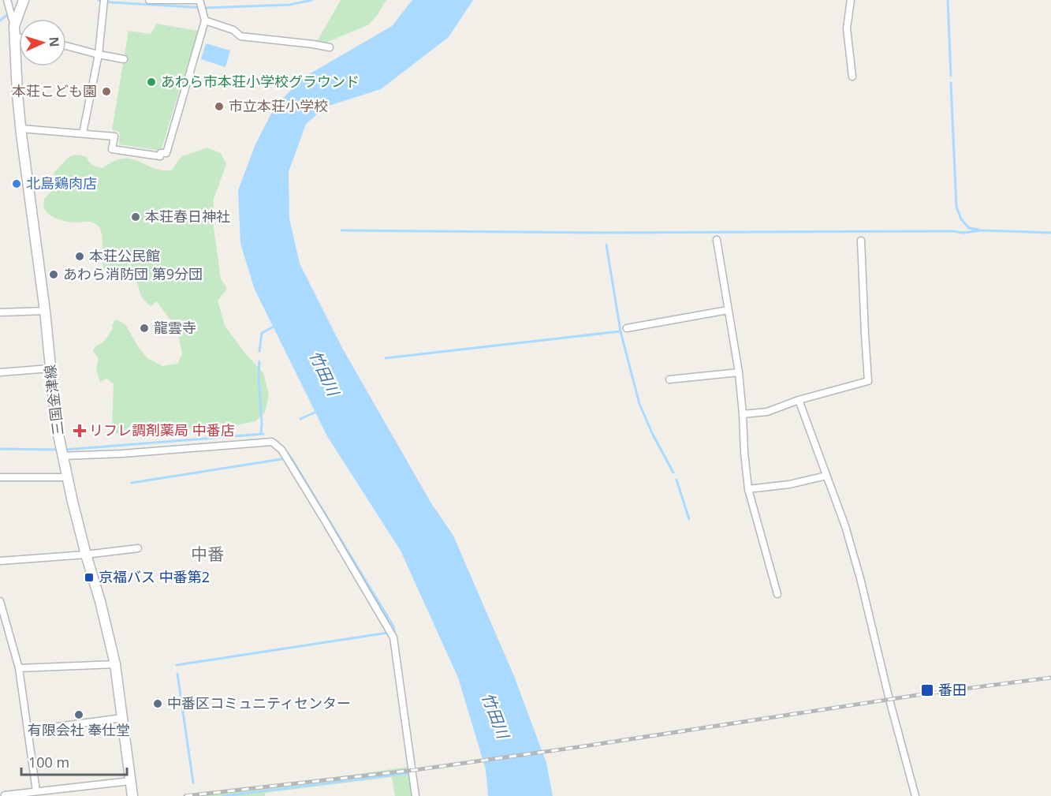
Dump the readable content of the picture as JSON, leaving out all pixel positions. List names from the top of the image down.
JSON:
{
  "streets": {
    "main road": ["三国金津線"]
  },
  "districts": ["中番"],
  "water": ["竹田川"],
  "places": {
    "other": [
      "あわら市本荘小学校グラウンド",
      "本荘こども園",
      "市立本荘小学校",
      "北島鶏肉店",
      "本荘春日神社",
      "本荘公民館",
      "あわら消防団 第9分団",
      "龍雲寺",
      "中番区コミュニティセンター",
      "有限会社 奉仕堂"
    ],
    "health": ["リフレ調剤薬局 中番店"],
    "transit": ["京福バス 中番第2", "番田"]
  },
  "scale_bar": "100 m",
  "north": "right"
}
